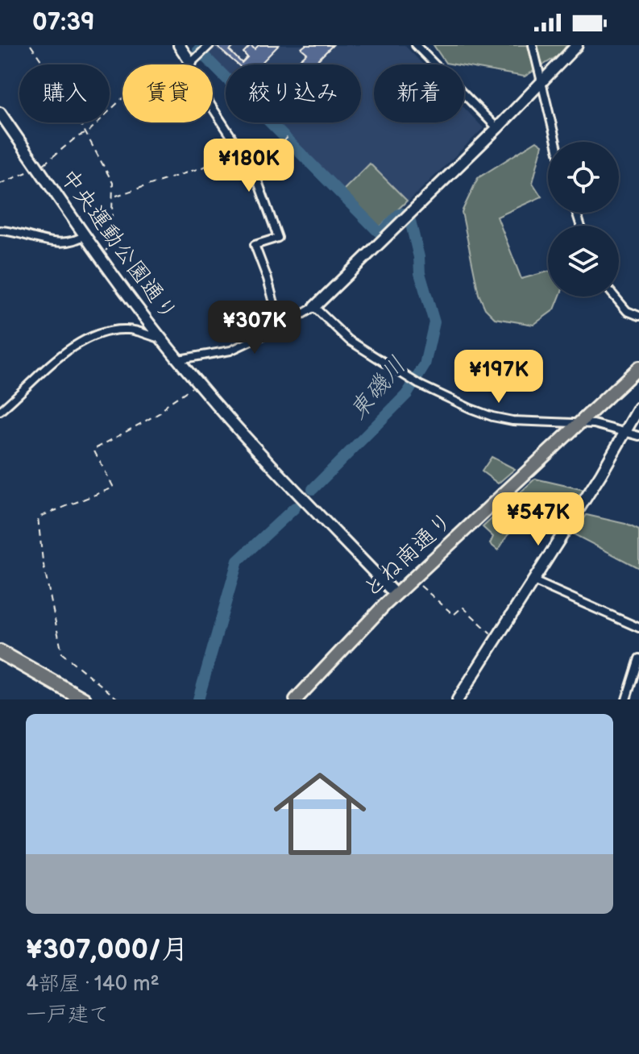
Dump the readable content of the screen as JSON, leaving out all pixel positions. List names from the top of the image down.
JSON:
{
  "streets": {
    "main road": ["とね南通り"],
    "street": ["中央運動公園通り"]
  },
  "crossings": [
    ["中央運動公園通り", "とね南通り"]
  ],
  "water": ["東磯川"],
  "page": {
    "status": "07:39",
    "chip": [
      "購入",
      "賃貸",
      "絞り込み",
      "新着"
    ],
    "price": [
      "¥180K",
      "¥307K",
      "¥197K",
      "¥547K"
    ],
    "list": [
      {
        "name": "¥307,000/月",
        "note": "4部屋 · 140 m² · 一戸建て"
      }
    ]
  }
}
